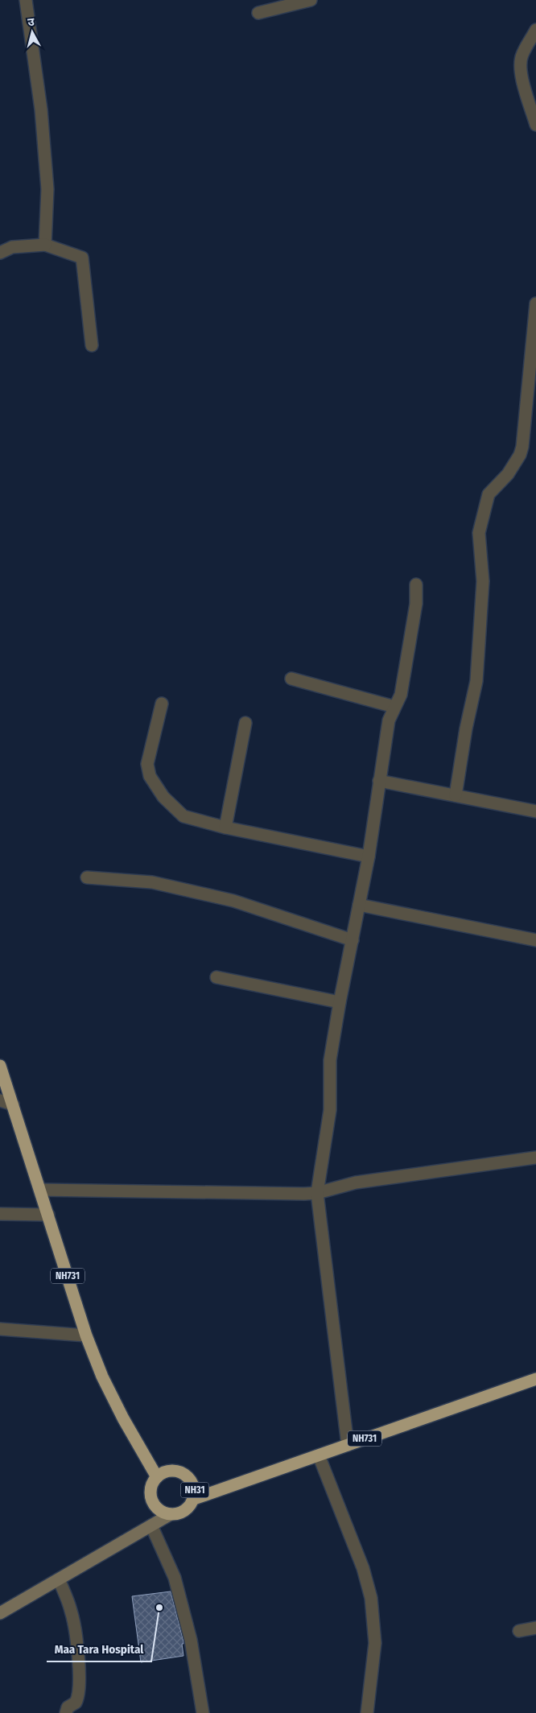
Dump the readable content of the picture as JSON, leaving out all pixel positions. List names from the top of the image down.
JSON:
{
  "streets": {
    "highway": ["NH731", "NH31"]
  },
  "crossings": [
    ["NH731", "NH31"]
  ],
  "places": ["Maa Tara Hospital"],
  "north": "top"
}
